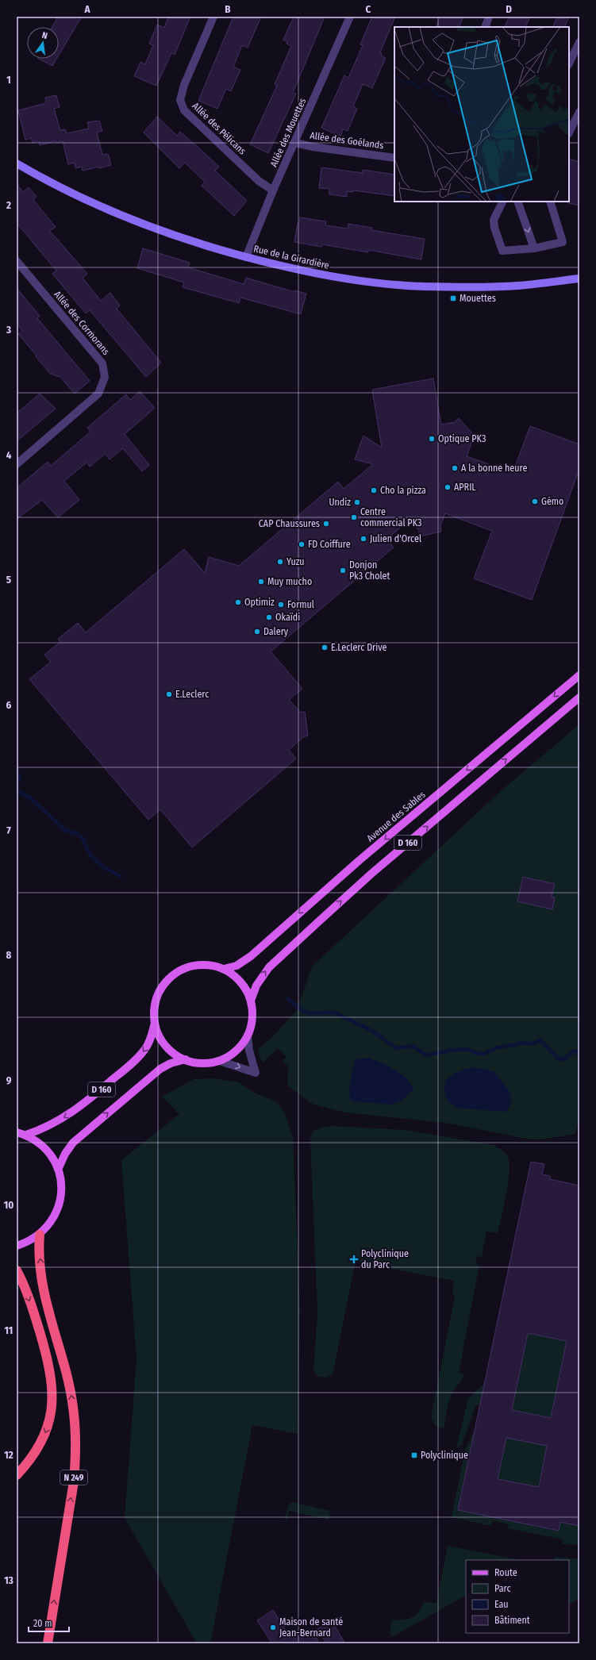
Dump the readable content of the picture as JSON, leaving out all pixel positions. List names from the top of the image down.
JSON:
{
  "streets": {
    "highway": ["N 249"],
    "main road": ["Avenue des Sables", "D 160"],
    "street": [
      "Allée des Pélicans",
      "Allée des Mouettes",
      "Allée des Goélands",
      "Rue de la Girardière",
      "Allée des Cormorans"
    ]
  },
  "crossings": [
    ["Allée des Pélicans", "Allée des Mouettes"],
    ["Allée des Mouettes", "Allée des Goélands"],
    ["Allée des Mouettes", "Rue de la Girardière"],
    ["Avenue des Sables", "D 160"]
  ],
  "places": {
    "transit": ["Mouettes", "Polyclinique"],
    "other": [
      "Optique PK3",
      "A la bonne heure",
      "APRIL",
      "Cho la pizza",
      "Gémo",
      "Undiz",
      "Centre commercial PK3",
      "CAP Chaussures",
      "Julien d'Orcel",
      "FD Coiffure",
      "Yuzu",
      "Donjon Pk3 Cholet",
      "Muy mucho",
      "Optimiz",
      "Formul",
      "Okaïdi",
      "Dalery",
      "E.Leclerc Drive",
      "E.Leclerc",
      "Maison de santé Jean-Bernard"
    ],
    "health": ["Polyclinique du Parc"]
  },
  "legend": [
    "Route",
    "Parc",
    "Eau",
    "Bâtiment"
  ],
  "scale_bar": "20 m",
  "north": "top",
  "grid": {
    "columns": [
      "A",
      "B",
      "C",
      "D"
    ],
    "rows": [
      "1",
      "2",
      "3",
      "4",
      "5",
      "6",
      "7",
      "8",
      "9",
      "10",
      "11",
      "12",
      "13"
    ]
  }
}
